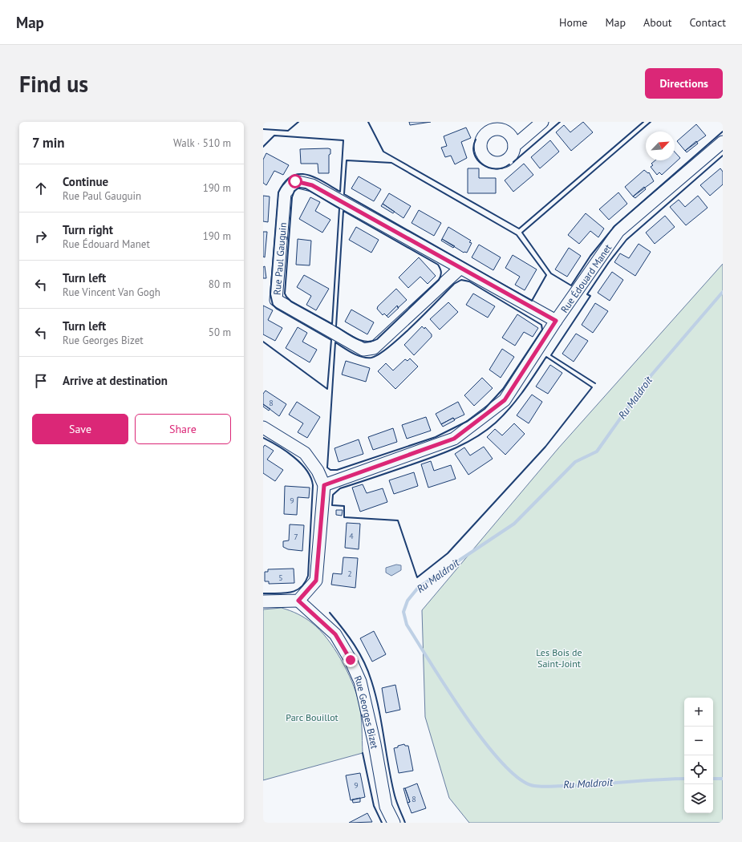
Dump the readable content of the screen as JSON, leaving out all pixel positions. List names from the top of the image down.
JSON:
{
  "streets": {
    "street": ["Rue Paul Gauguin", "Rue Édouard Manet", "Rue Georges Bizet"]
  },
  "crossings": [
    ["Rue Paul Gauguin", "Rue Édouard Manet"]
  ],
  "water": ["Ru Maldroit"],
  "parks": ["Les Bois de Saint-Joint", "Parc Bouillot"],
  "house_numbers": [
    "8",
    "9",
    "4",
    "7",
    "2",
    "5",
    "9",
    "8"
  ],
  "north": "top right",
  "page": {
    "header": "Map",
    "nav": [
      "Home",
      "Map",
      "About",
      "Contact"
    ],
    "buttons": [
      "Directions",
      ["Save", "Share"]
    ],
    "title": "Find us",
    "heading": ["7 min", "Walk · 510 m"],
    "list": [
      ["Continue", "Rue Paul Gauguin", "190 m"],
      ["Turn right", "Rue Édouard Manet", "190 m"],
      ["Turn left", "Rue Vincent Van Gogh", "80 m"],
      ["Turn left", "Rue Georges Bizet", "50 m"],
      "Arrive at destination"
    ],
    "map_buttons": ["+", "−"]
  }
}
